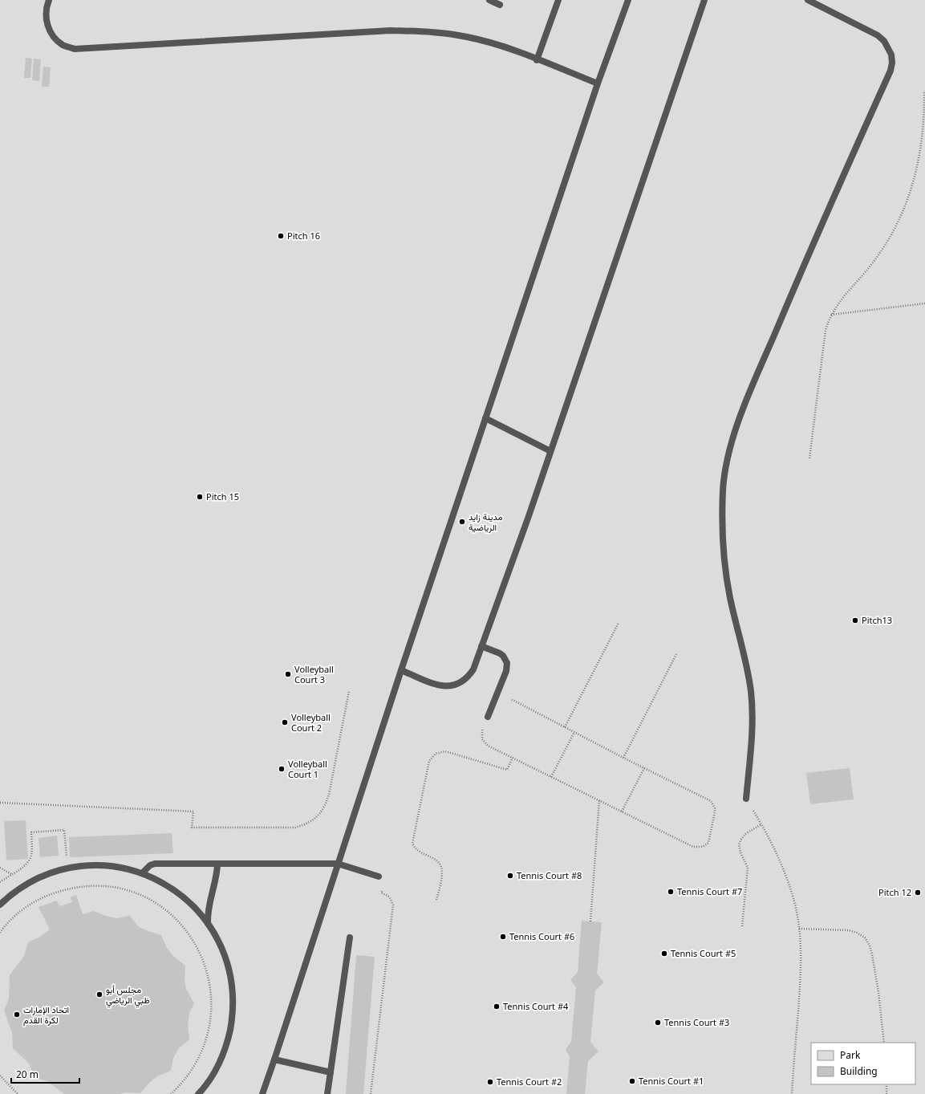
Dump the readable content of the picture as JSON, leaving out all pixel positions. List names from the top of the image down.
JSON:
{
  "places": [
    "Pitch 16",
    "Pitch 15",
    "مدينة زايد الرياضية",
    "Pitch13",
    "Volleyball Court 3",
    "Volleyball Court 2",
    "Volleyball Court 1",
    "Tennis Court #8",
    "Tennis Court #7",
    "Pitch 12",
    "Tennis Court #6",
    "Tennis Court #5",
    "مجلس أبو ظبي الرياضي",
    "Tennis Court #4",
    "اتحاد الإمارات لكرة القدم",
    "Tennis Court #3",
    "Tennis Court #1",
    "Tennis Court #2"
  ],
  "legend": ["Park", "Building"],
  "scale_bar": "20 m"
}
